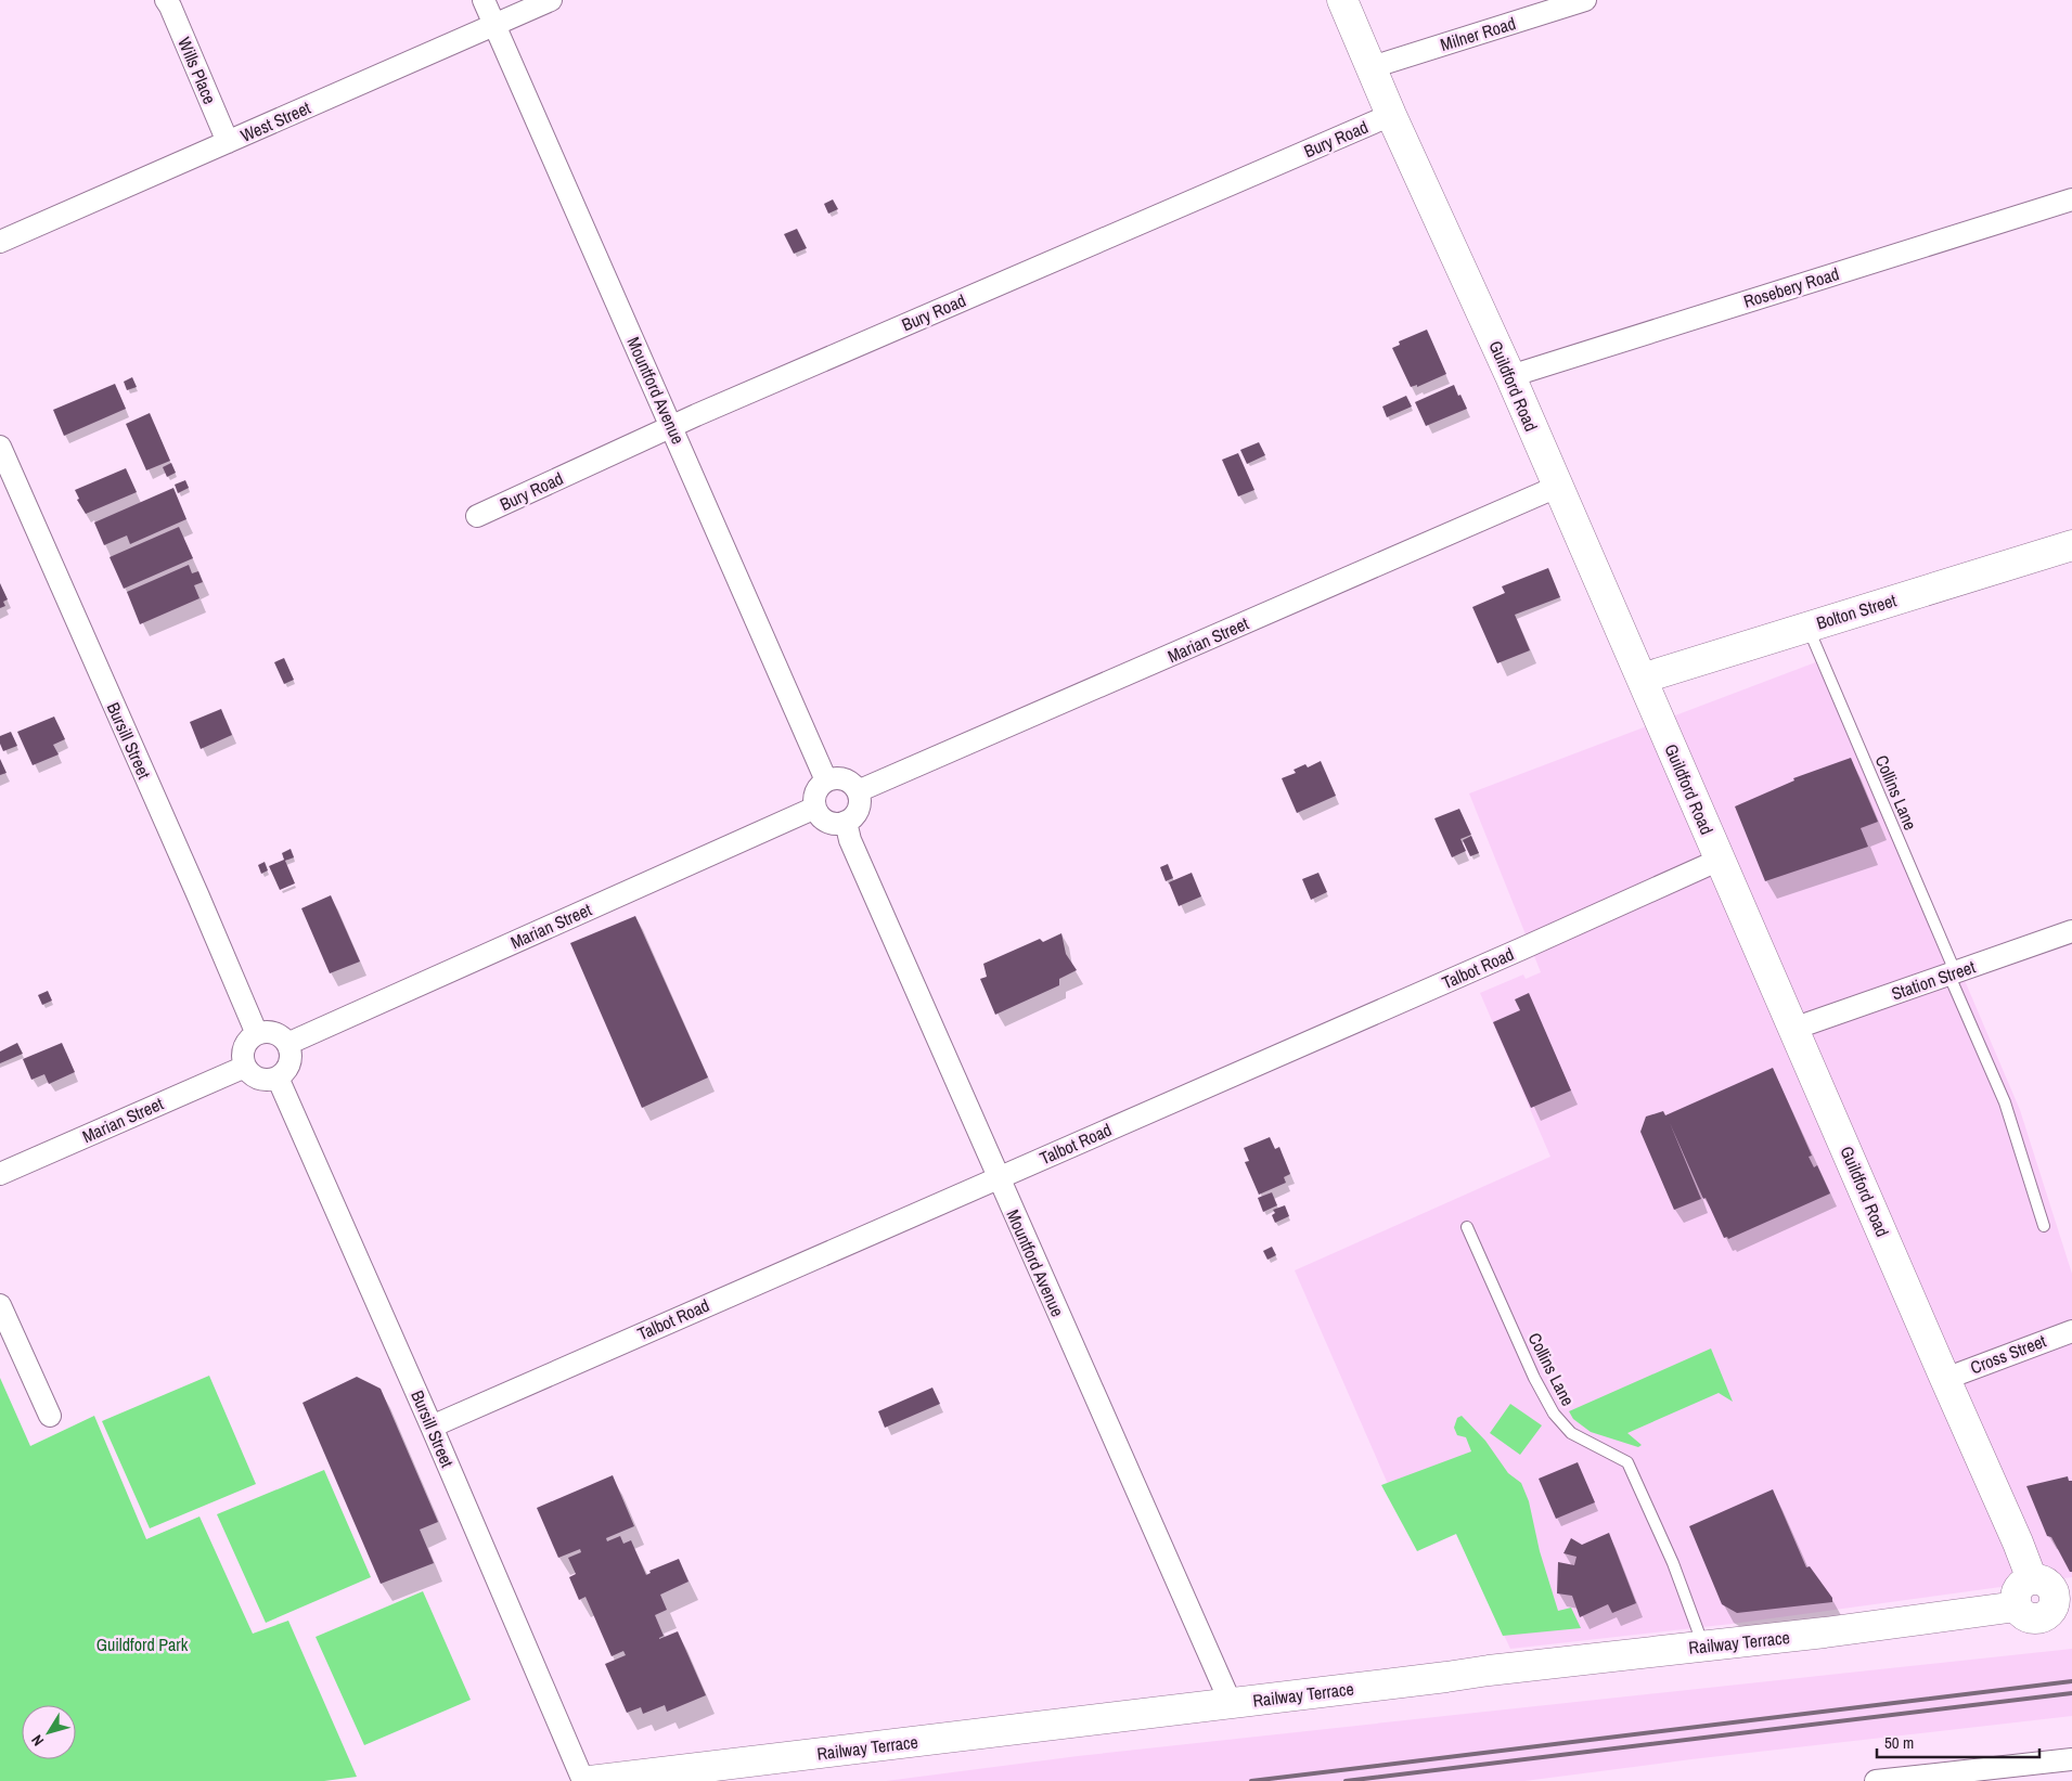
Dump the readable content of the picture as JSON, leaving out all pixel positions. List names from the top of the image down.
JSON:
{
  "streets": {
    "street": [
      "Milner Road",
      "Wills Place",
      "West Street",
      "Bury Road",
      "Rosebery Road",
      "Guildford Road",
      "Mountford Avenue",
      "Bolton Street",
      "Marian Street",
      "Bursill Street",
      "Talbot Road",
      "Station Street",
      "Cross Street",
      "Railway Terrace"
    ],
    "lane": ["Collins Lane"]
  },
  "crossings": [
    ["Milner Road", "Guildford Road"],
    ["Wills Place", "West Street"],
    ["West Street", "Mountford Avenue"],
    ["Bury Road", "Guildford Road"],
    ["Bury Road", "Mountford Avenue"],
    ["Rosebery Road", "Guildford Road"],
    ["Guildford Road", "Bolton Street"],
    ["Guildford Road", "Marian Street"],
    ["Guildford Road", "Talbot Road"],
    ["Guildford Road", "Station Street"],
    ["Guildford Road", "Cross Street"],
    ["Guildford Road", "Railway Terrace"],
    ["Mountford Avenue", "Marian Street"],
    ["Mountford Avenue", "Talbot Road"],
    ["Mountford Avenue", "Railway Terrace"],
    ["Bolton Street", "Collins Lane"],
    ["Marian Street", "Bursill Street"],
    ["Bursill Street", "Talbot Road"],
    ["Collins Lane", "Station Street"],
    ["Collins Lane", "Railway Terrace"]
  ],
  "parks": ["Guildford Park"],
  "scale_bar": "50 m",
  "north": "bottom left"
}
